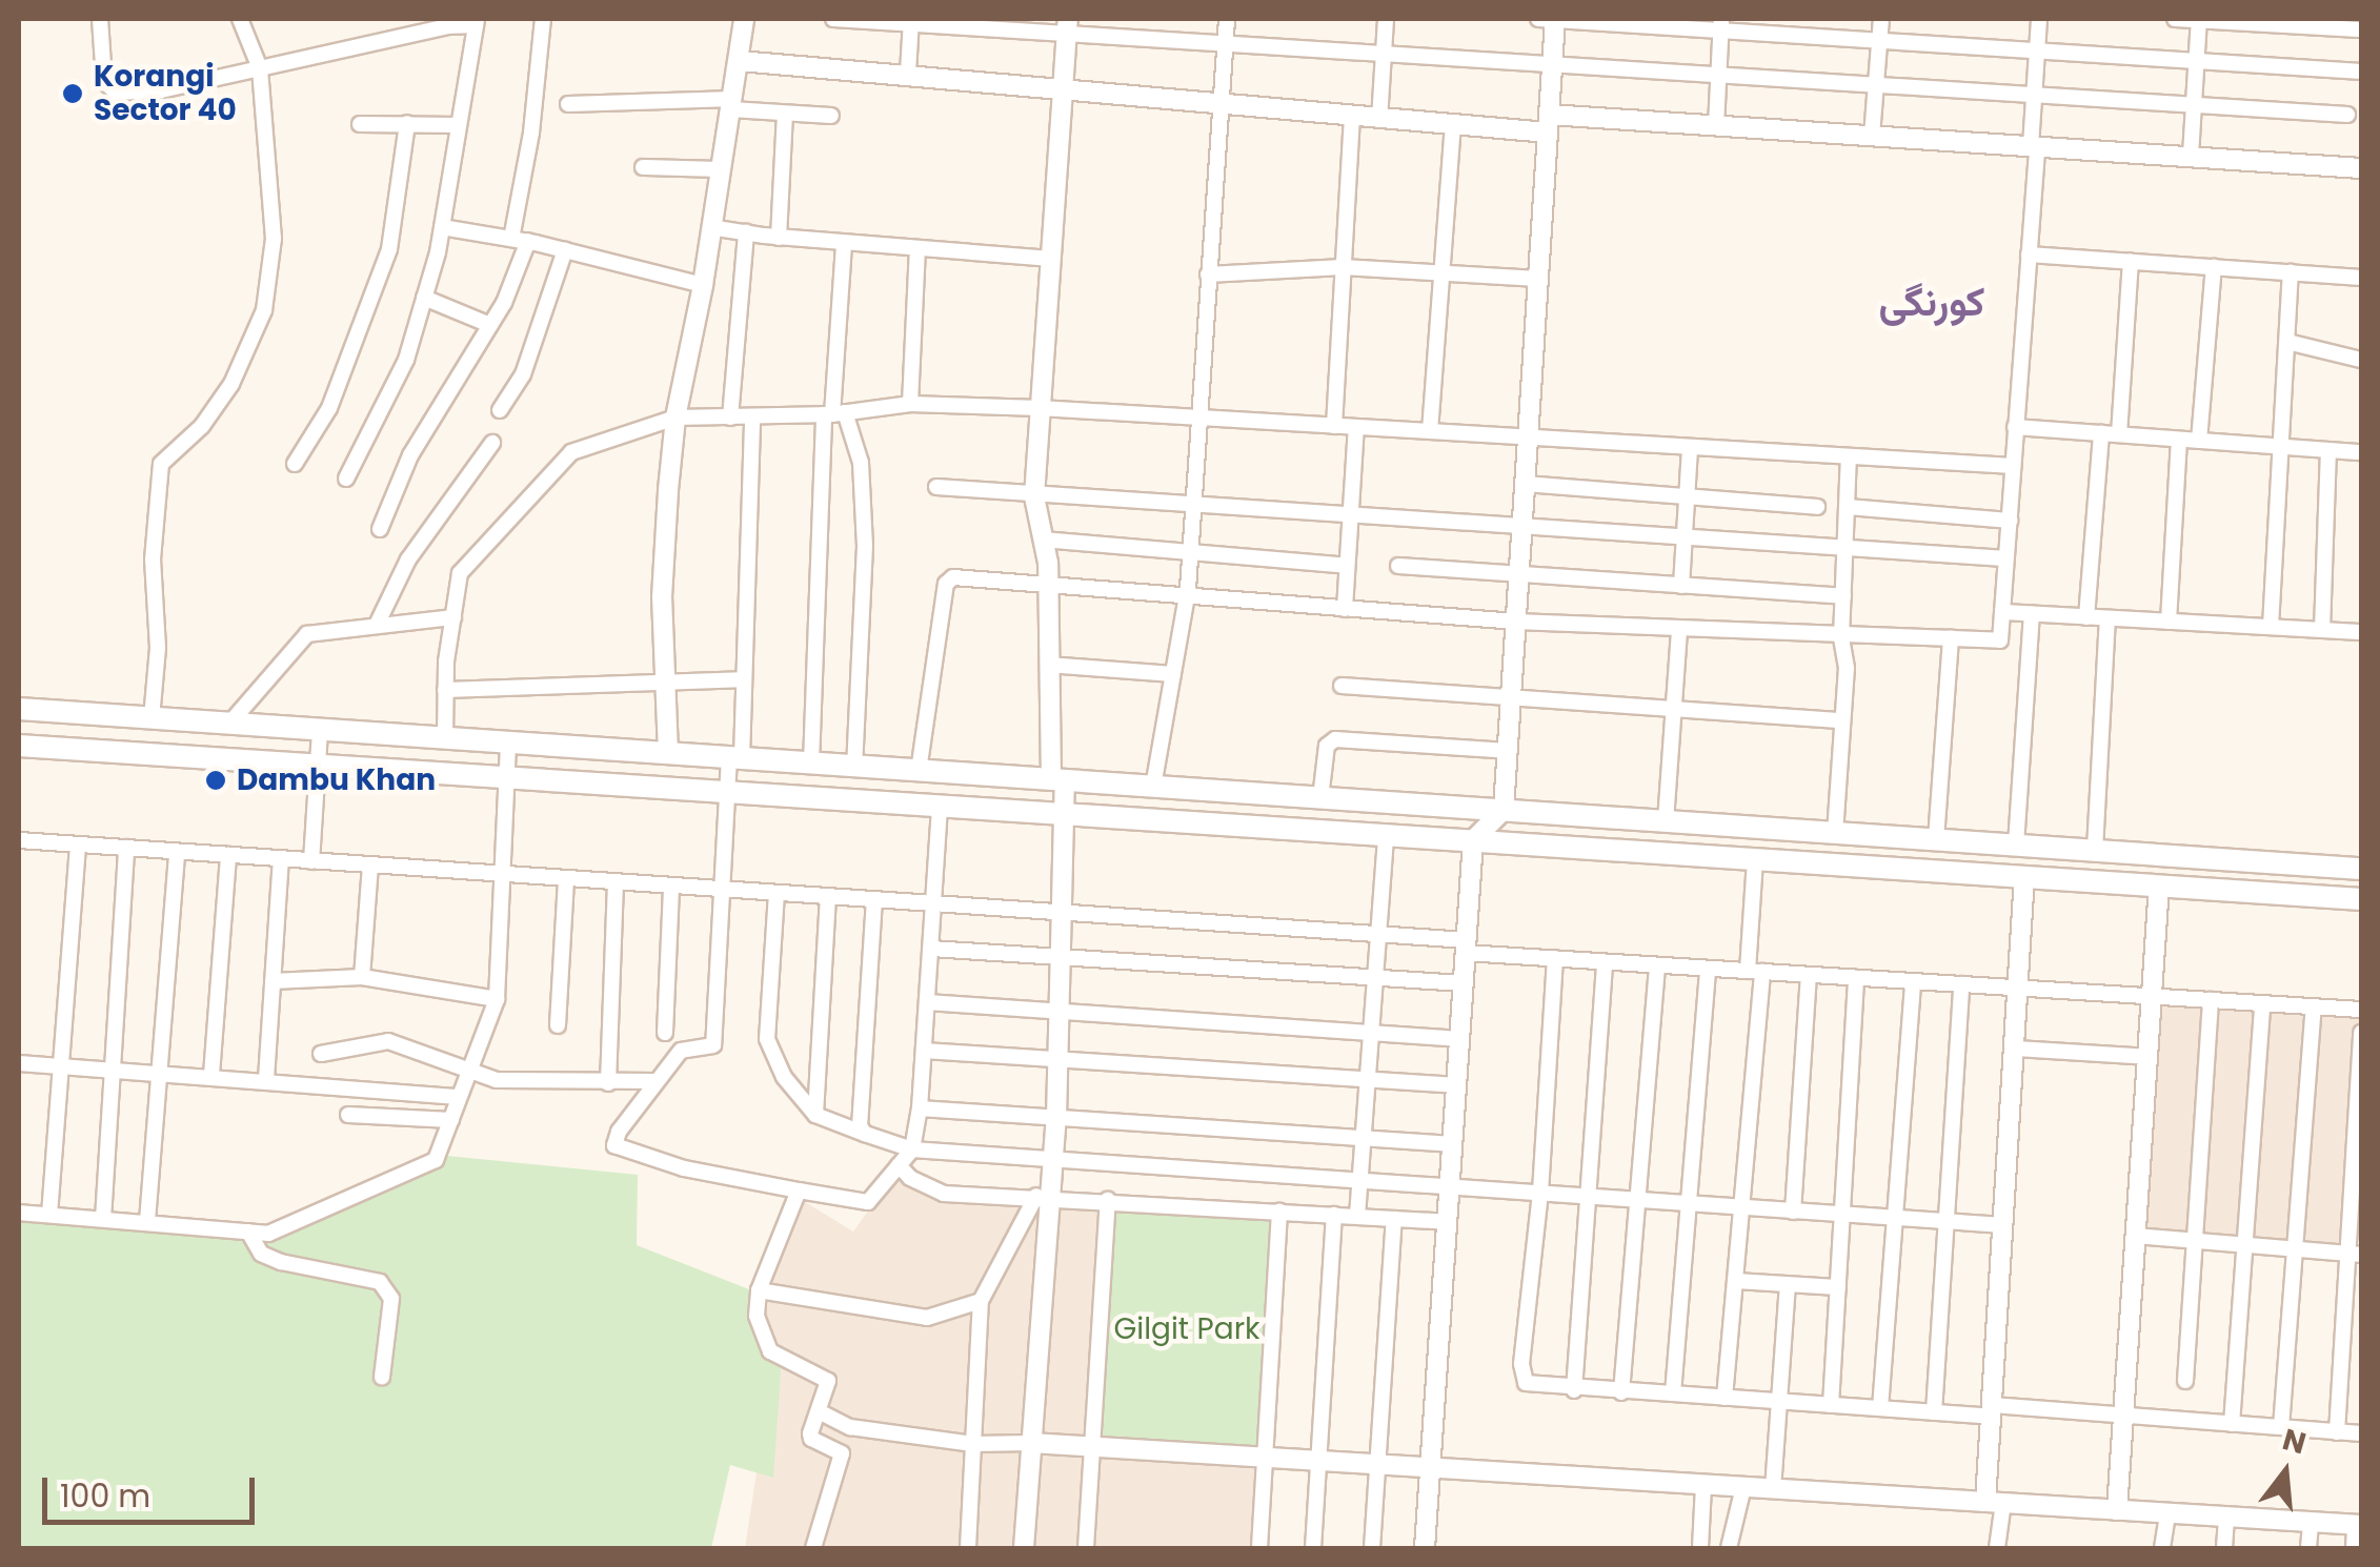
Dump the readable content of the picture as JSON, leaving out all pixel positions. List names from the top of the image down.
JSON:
{
  "districts": ["کورنگی"],
  "parks": ["Gilgit Park"],
  "places": ["Korangi Sector 40", "Dambu Khan"],
  "scale_bar": "100 m",
  "north": "top"
}
